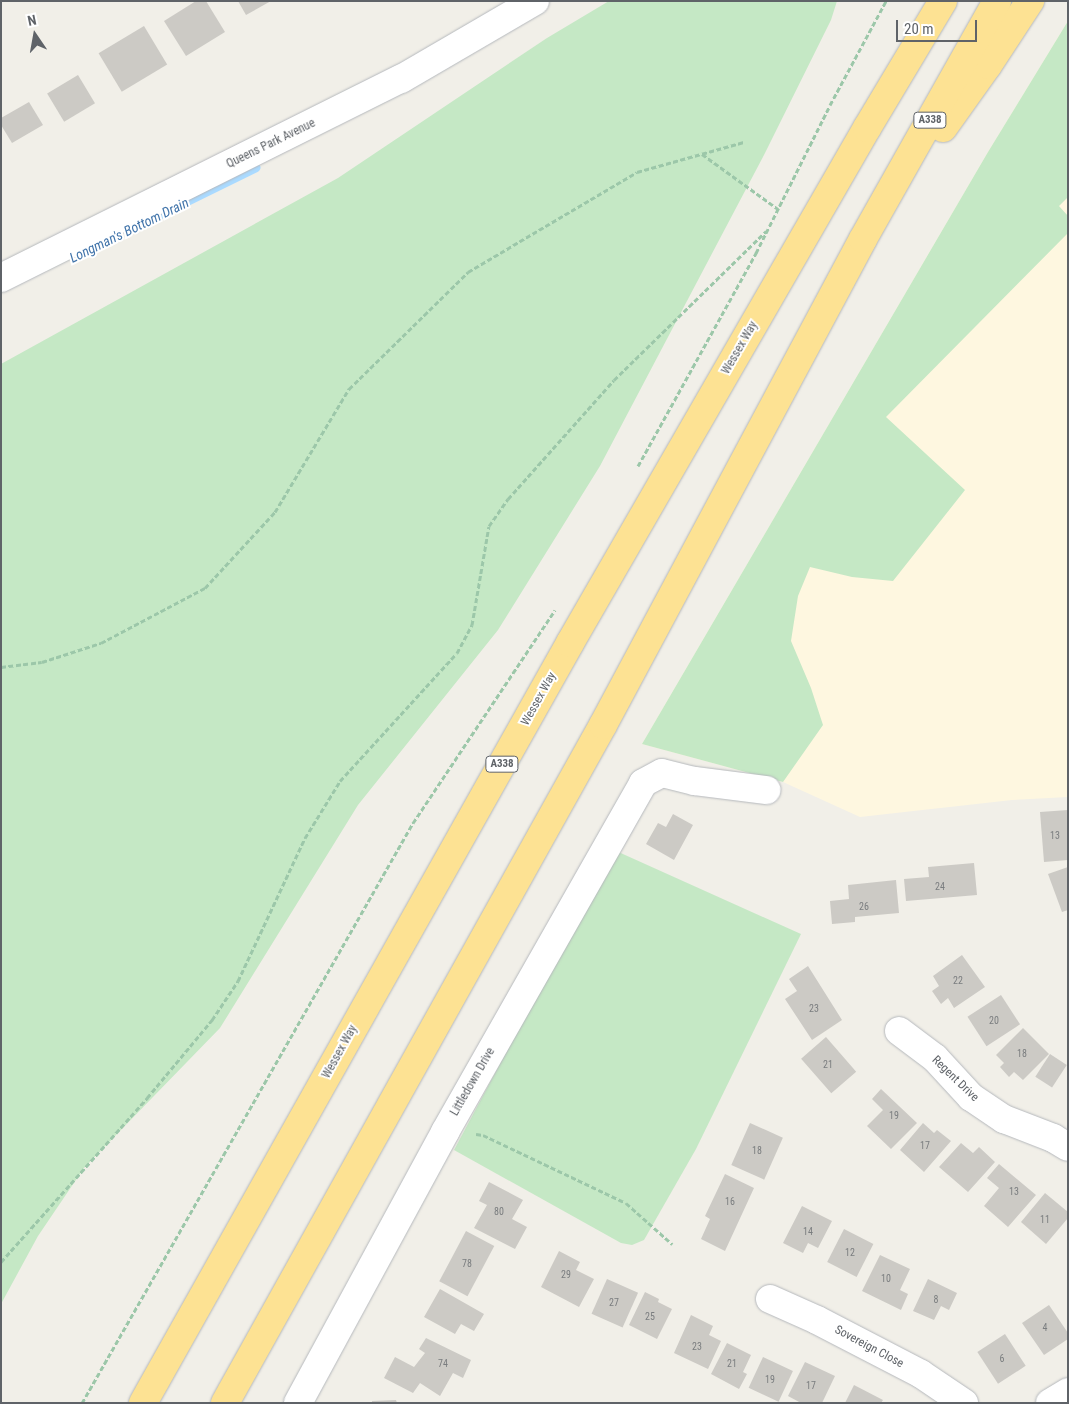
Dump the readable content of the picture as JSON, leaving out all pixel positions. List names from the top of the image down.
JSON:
{
  "streets": {
    "highway": ["A338", "Wessex Way"],
    "street": [
      "Queens Park Avenue",
      "Regent Drive",
      "Littledown Drive",
      "Sovereign Close"
    ]
  },
  "water": ["Longman's Bottom Drain"],
  "house_numbers": [
    "13",
    "24",
    "26",
    "22",
    "23",
    "20",
    "18",
    "21",
    "19",
    "17",
    "18",
    "13",
    "16",
    "80",
    "11",
    "14",
    "12",
    "78",
    "29",
    "10",
    "8",
    "27",
    "25",
    "4",
    "23",
    "6",
    "74",
    "21",
    "19",
    "17"
  ],
  "scale_bar": "20 m",
  "north": "top"
}
